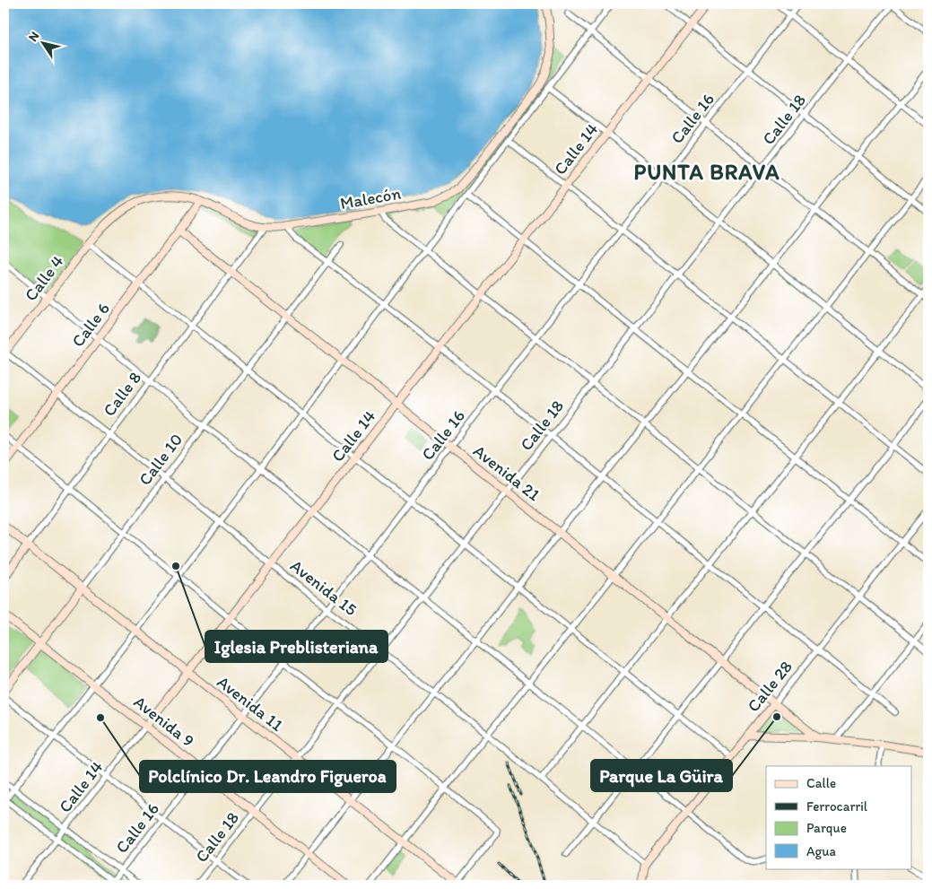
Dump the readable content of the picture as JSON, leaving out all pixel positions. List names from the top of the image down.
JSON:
{
  "streets": {
    "main road": [
      "Calle 14",
      "Malecón",
      "Calle 4",
      "Calle 6",
      "Calle 8",
      "Calle 10",
      "Avenida 21",
      "Calle 28",
      "Avenida 11",
      "Avenida 9"
    ],
    "street": ["Calle 16", "Calle 18", "Avenida 15"]
  },
  "crossings": [
    ["Calle 16", "Avenida 21"],
    ["Calle 16", "Avenida 15"],
    ["Calle 16", "Avenida 11"],
    ["Calle 16", "Avenida 9"],
    ["Calle 18", "Avenida 21"],
    ["Calle 18", "Avenida 15"],
    ["Calle 18", "Avenida 11"],
    ["Calle 18", "Avenida 9"],
    ["Calle 14", "Avenida 21"],
    ["Calle 14", "Avenida 15"],
    ["Calle 14", "Avenida 11"],
    ["Calle 14", "Avenida 9"],
    ["Malecón", "Calle 4"],
    ["Malecón", "Calle 6"],
    ["Malecón", "Calle 8"],
    ["Calle 4", "Avenida 15"],
    ["Calle 6", "Avenida 21"],
    ["Calle 6", "Avenida 15"],
    ["Calle 8", "Avenida 21"],
    ["Calle 8", "Avenida 15"],
    ["Calle 8", "Avenida 11"],
    ["Calle 10", "Avenida 21"],
    ["Calle 10", "Avenida 15"],
    ["Calle 10", "Avenida 11"],
    ["Calle 10", "Avenida 9"],
    ["Avenida 21", "Calle 28"],
    ["Avenida 15", "Calle 28"]
  ],
  "districts": ["PUNTA BRAVA"],
  "places": ["Iglesia Preblisteriana", "Parque La Güira", "Polclínico Dr. Leandro Figueroa"],
  "legend": [
    "Calle",
    "Ferrocarril",
    "Parque",
    "Agua"
  ],
  "north": "top left"
}
